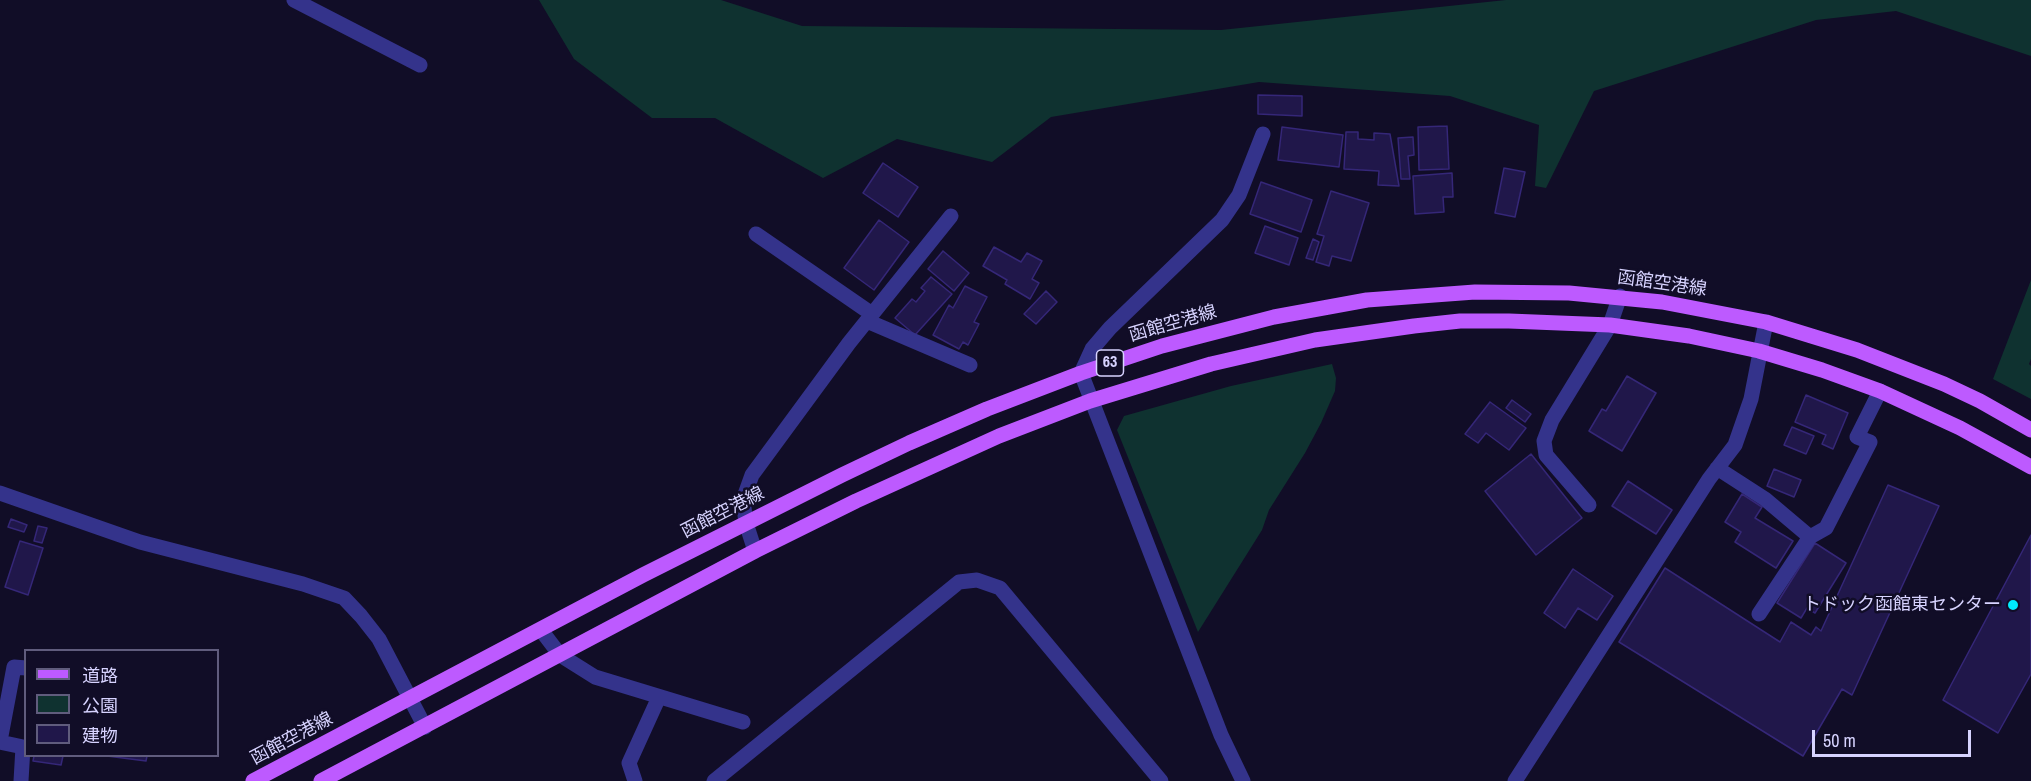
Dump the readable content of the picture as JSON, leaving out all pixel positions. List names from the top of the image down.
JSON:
{
  "streets": {
    "main road": ["函館空港線", "63"]
  },
  "places": ["トドック函館東センター"],
  "legend": ["道路", "公園", "建物"],
  "scale_bar": "50 m"
}
